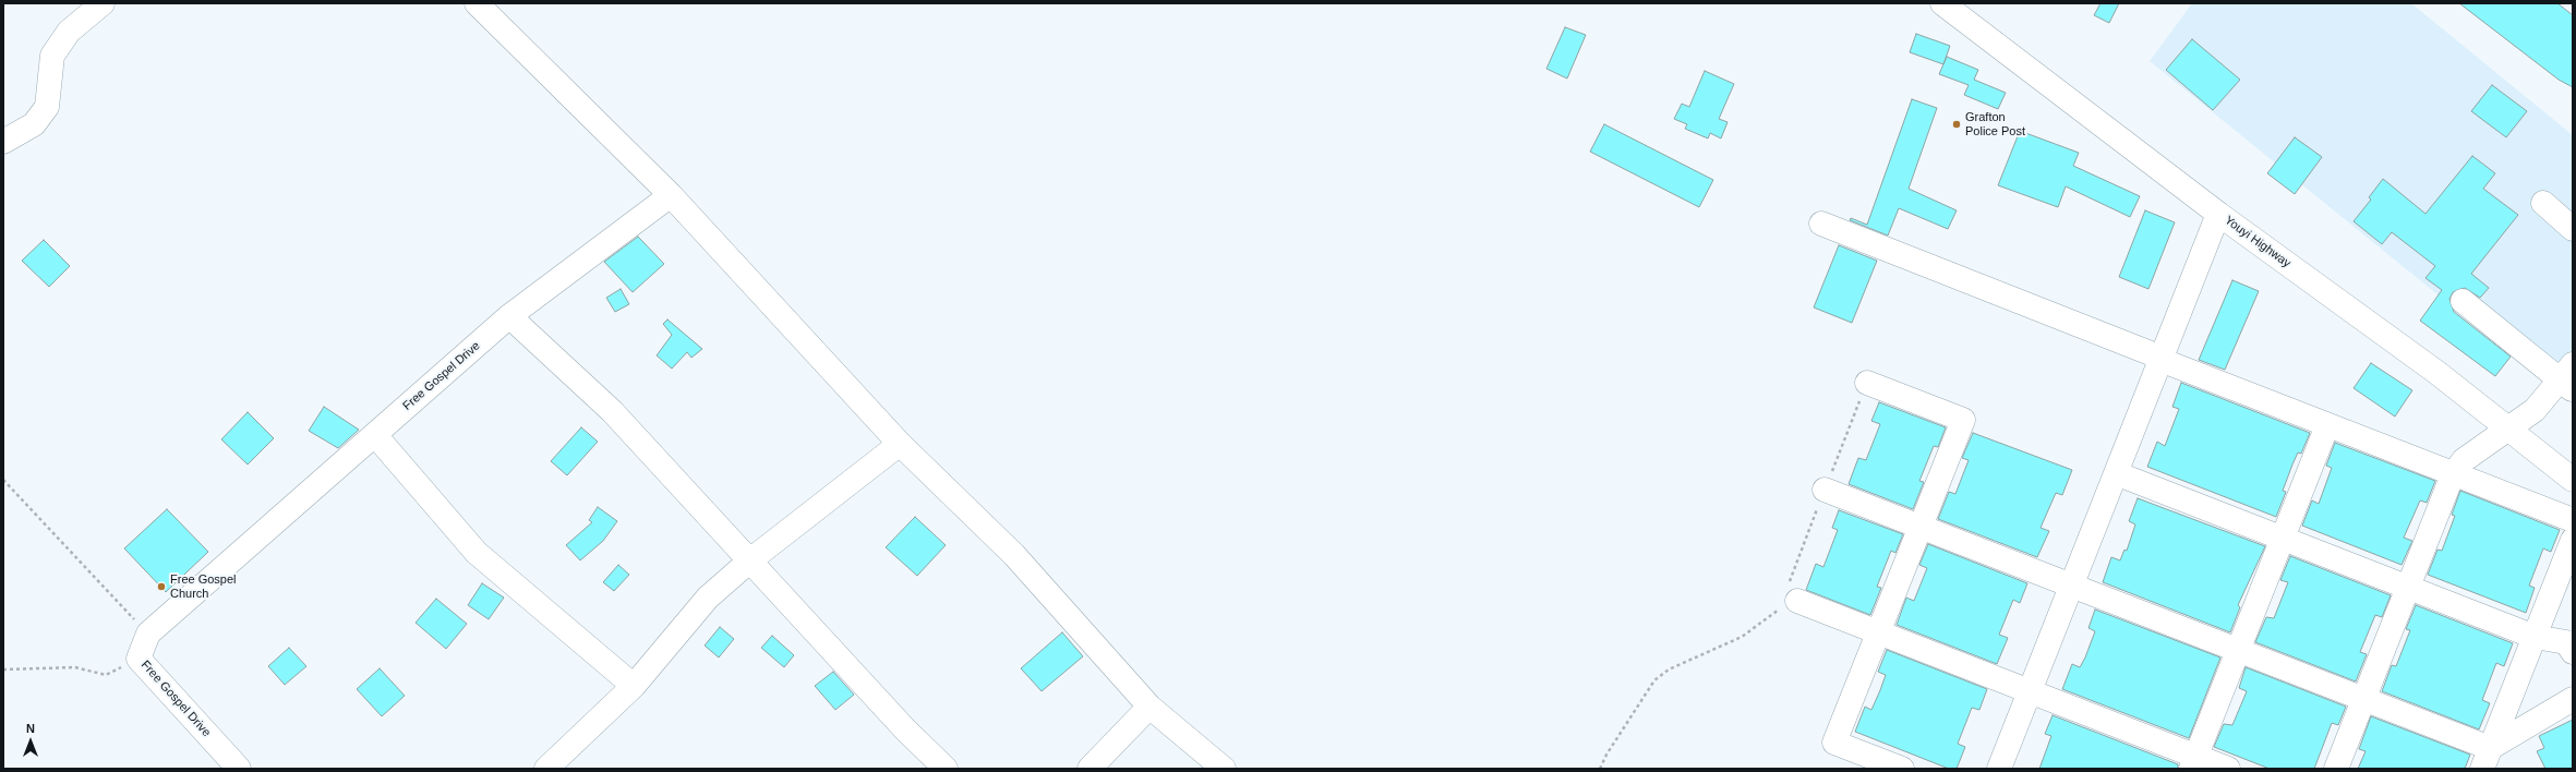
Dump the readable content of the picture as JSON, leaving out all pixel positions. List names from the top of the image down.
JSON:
{
  "streets": {
    "street": ["Youyi Highway", "Free Gospel Drive"]
  },
  "places": ["Grafton Police Post", "Free Gospel Church"],
  "north": "top"
}
